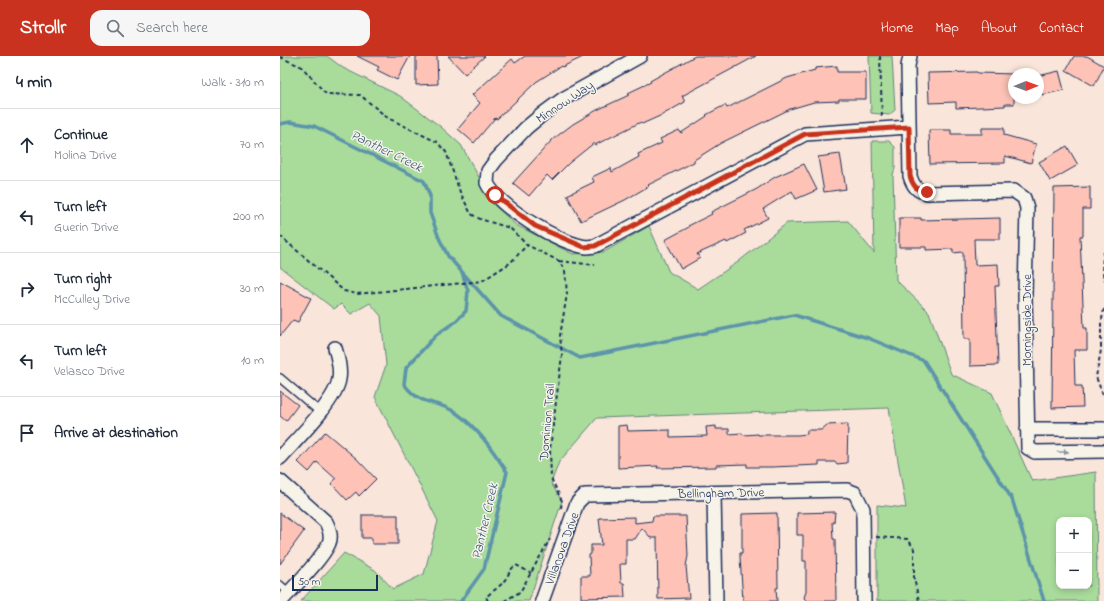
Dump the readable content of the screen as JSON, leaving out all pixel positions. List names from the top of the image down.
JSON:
{
  "streets": {
    "street": [
      "Minnow Way",
      "Morningside Drive",
      "Bellingham Drive",
      "Villanova Drive"
    ],
    "path": ["Dominion Trail"]
  },
  "crossings": [
    ["Minnow Way", "Morningside Drive"],
    ["Bellingham Drive", "Villanova Drive"]
  ],
  "water": ["Panther Creek"],
  "scale_bar": "50 m",
  "north": "right",
  "page": {
    "header": "Strollr",
    "search": "Search here",
    "nav": [
      "Home",
      "Map",
      "About",
      "Contact"
    ],
    "heading": ["4 min", "Walk · 310 m"],
    "list": [
      ["Continue", "Molina Drive", "70 m"],
      ["Turn left", "Guerin Drive", "200 m"],
      ["Turn right", "McCulley Drive", "30 m"],
      ["Turn left", "Velasco Drive", "10 m"],
      "Arrive at destination"
    ],
    "map_buttons": ["+", "−"],
    "scale": "50 m"
  }
}
